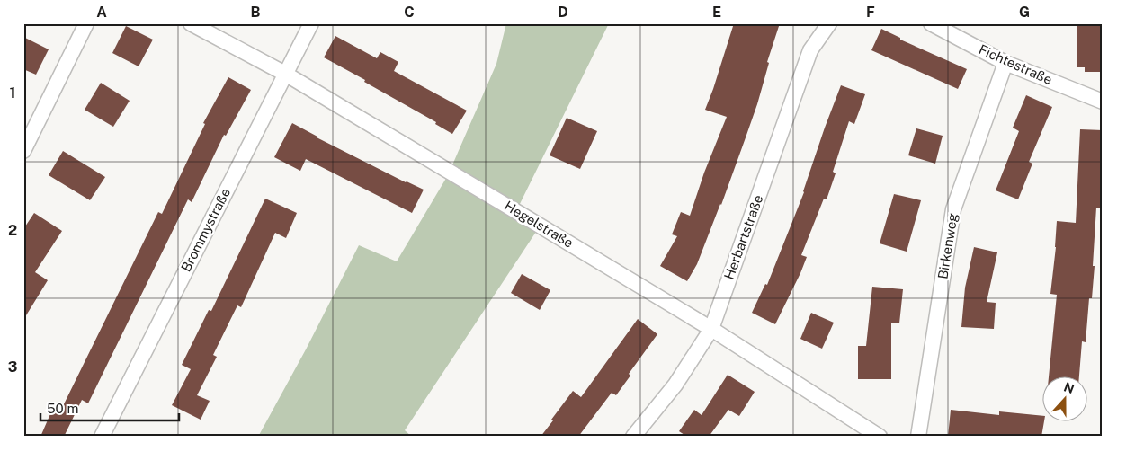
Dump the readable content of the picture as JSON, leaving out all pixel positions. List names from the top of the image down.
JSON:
{
  "streets": {
    "street": [
      "Fichtestraße",
      "Hegelstraße",
      "Brommystraße",
      "Herbartstraße",
      "Birkenweg"
    ]
  },
  "crossings": [
    ["Fichtestraße", "Birkenweg"],
    ["Hegelstraße", "Brommystraße"],
    ["Hegelstraße", "Herbartstraße"]
  ],
  "scale_bar": "50 m",
  "north": "top",
  "grid": {
    "columns": [
      "A",
      "B",
      "C",
      "D",
      "E",
      "F",
      "G"
    ],
    "rows": ["1", "2", "3"]
  }
}
